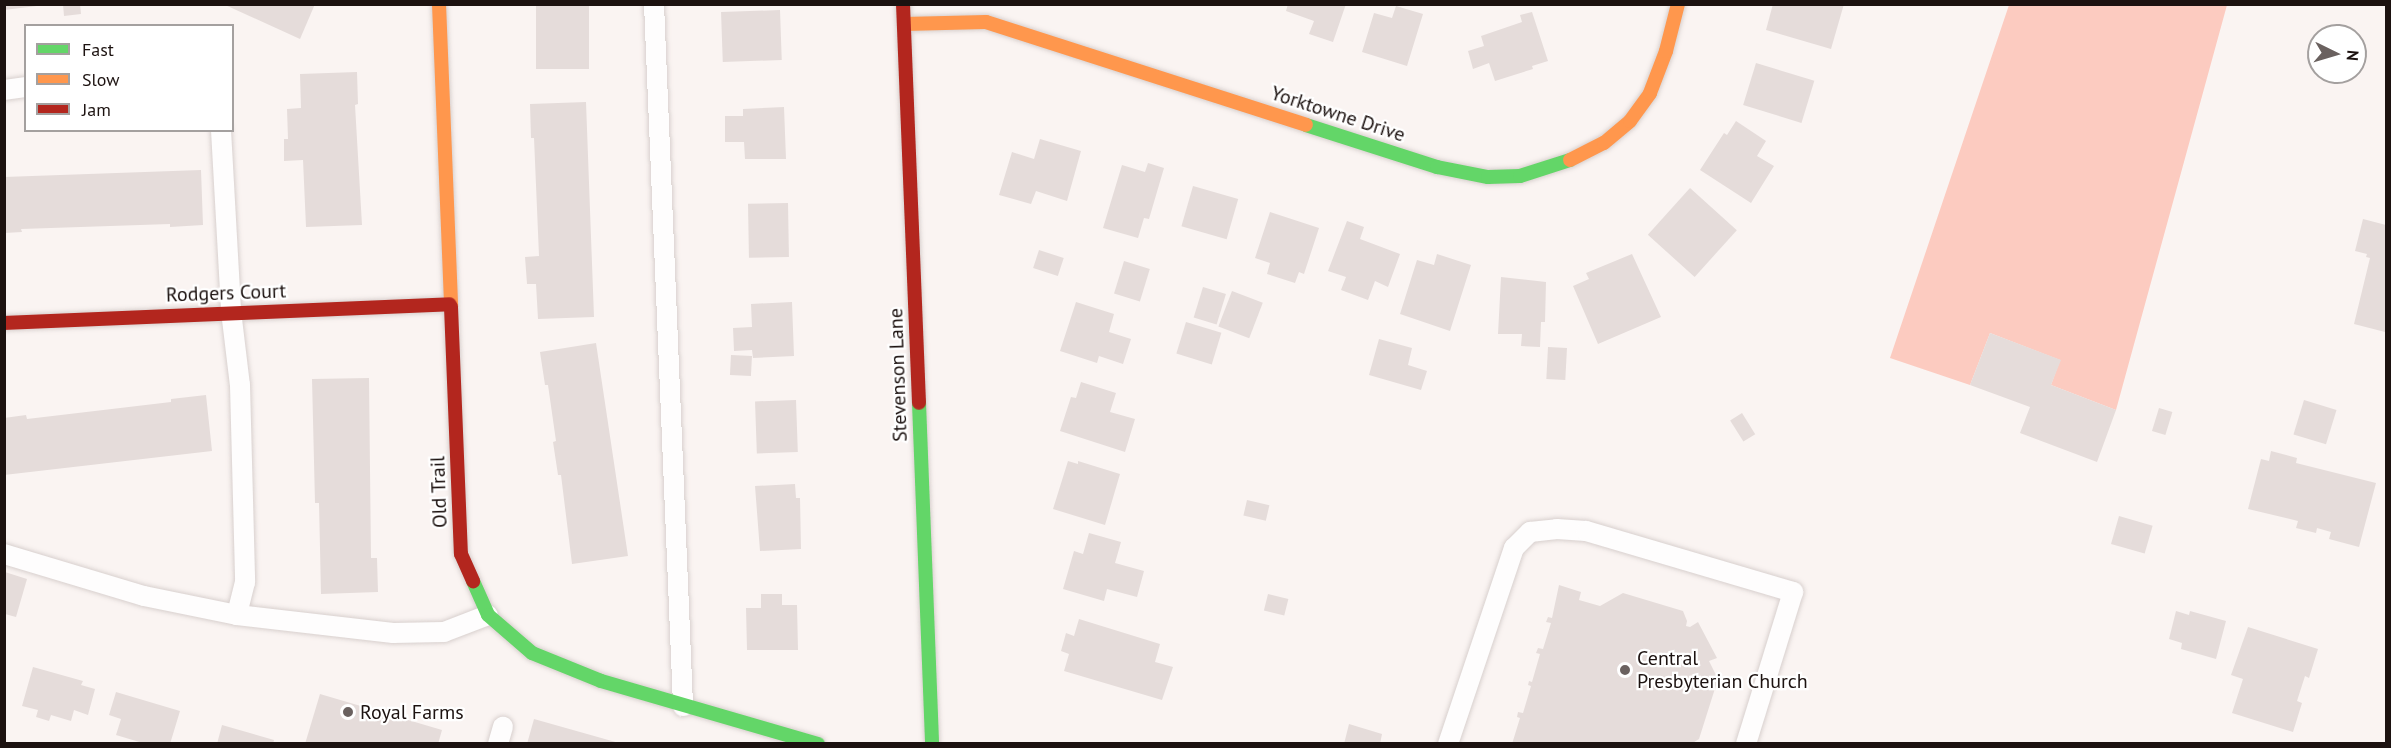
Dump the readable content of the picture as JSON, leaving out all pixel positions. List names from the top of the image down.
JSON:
{
  "streets": {
    "street": [
      "Yorktowne Drive",
      "Rodgers Court",
      "Stevenson Lane",
      "Old Trail"
    ]
  },
  "crossings": [
    ["Yorktowne Drive", "Stevenson Lane"],
    ["Rodgers Court", "Old Trail"]
  ],
  "places": ["Central Presbyterian Church", "Royal Farms"],
  "legend": ["Fast", "Slow", "Jam"],
  "north": "right"
}
